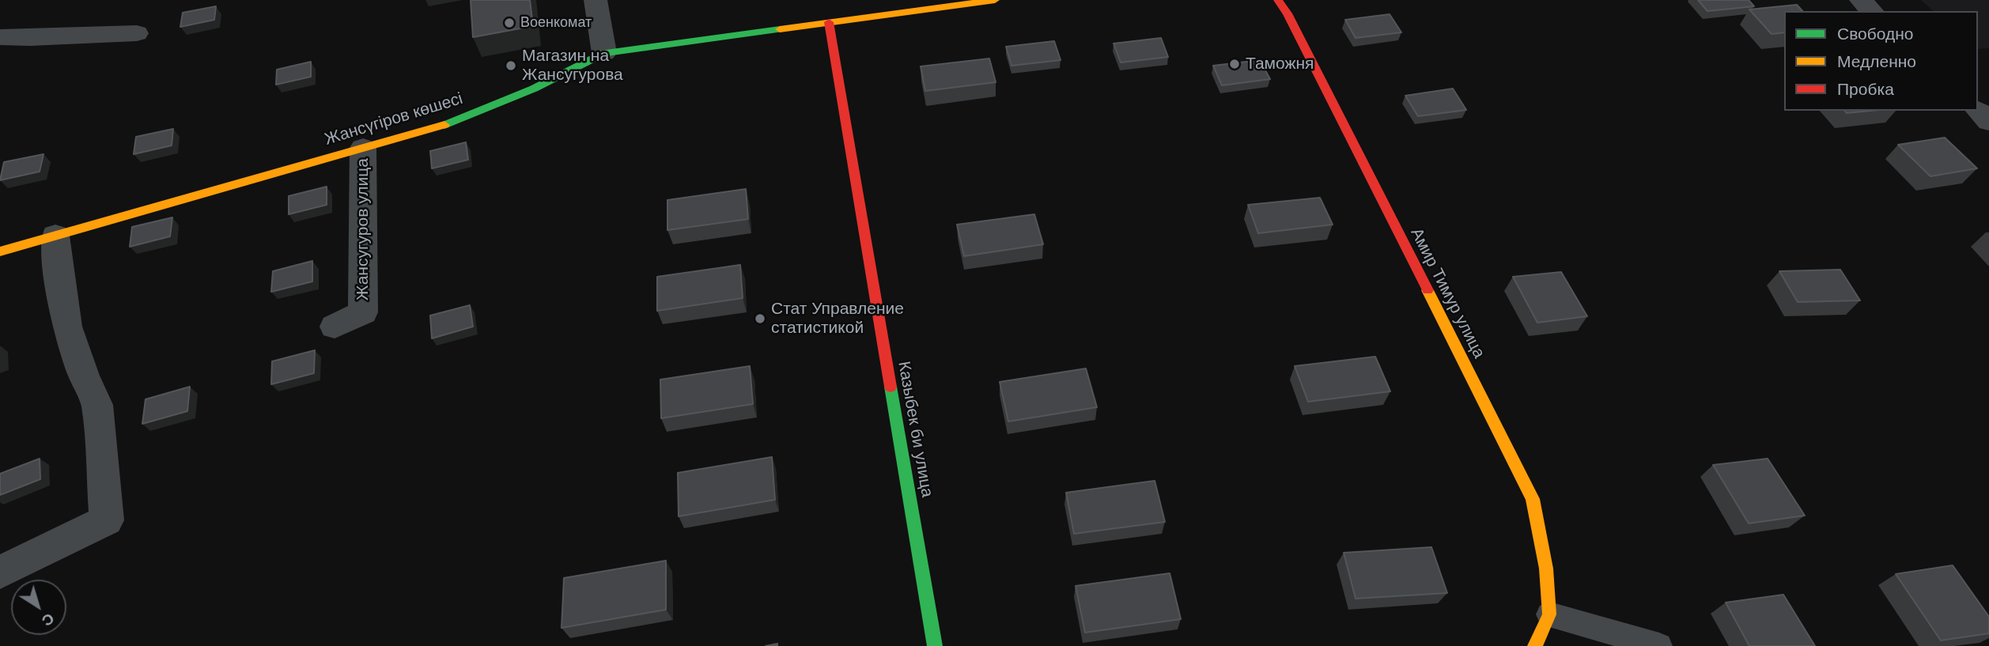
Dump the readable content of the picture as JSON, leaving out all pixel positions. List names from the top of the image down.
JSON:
{
  "streets": {
    "main road": ["Жансүгіров көшесі", "Амир Тимур улица", "Казыбек би улица"],
    "street": ["Жансугуров улица"]
  },
  "crossings": [
    ["Жансүгіров көшесі", "Жансугуров улица"],
    ["Жансүгіров көшесі", "Казыбек би улица"]
  ],
  "places": [
    "Военкомат",
    "Таможня",
    "Магазин на Жансугурова",
    "Стат Управление статистикой"
  ],
  "legend": ["Свободно", "Медленно", "Пробка"],
  "north": "bottom right"
}
